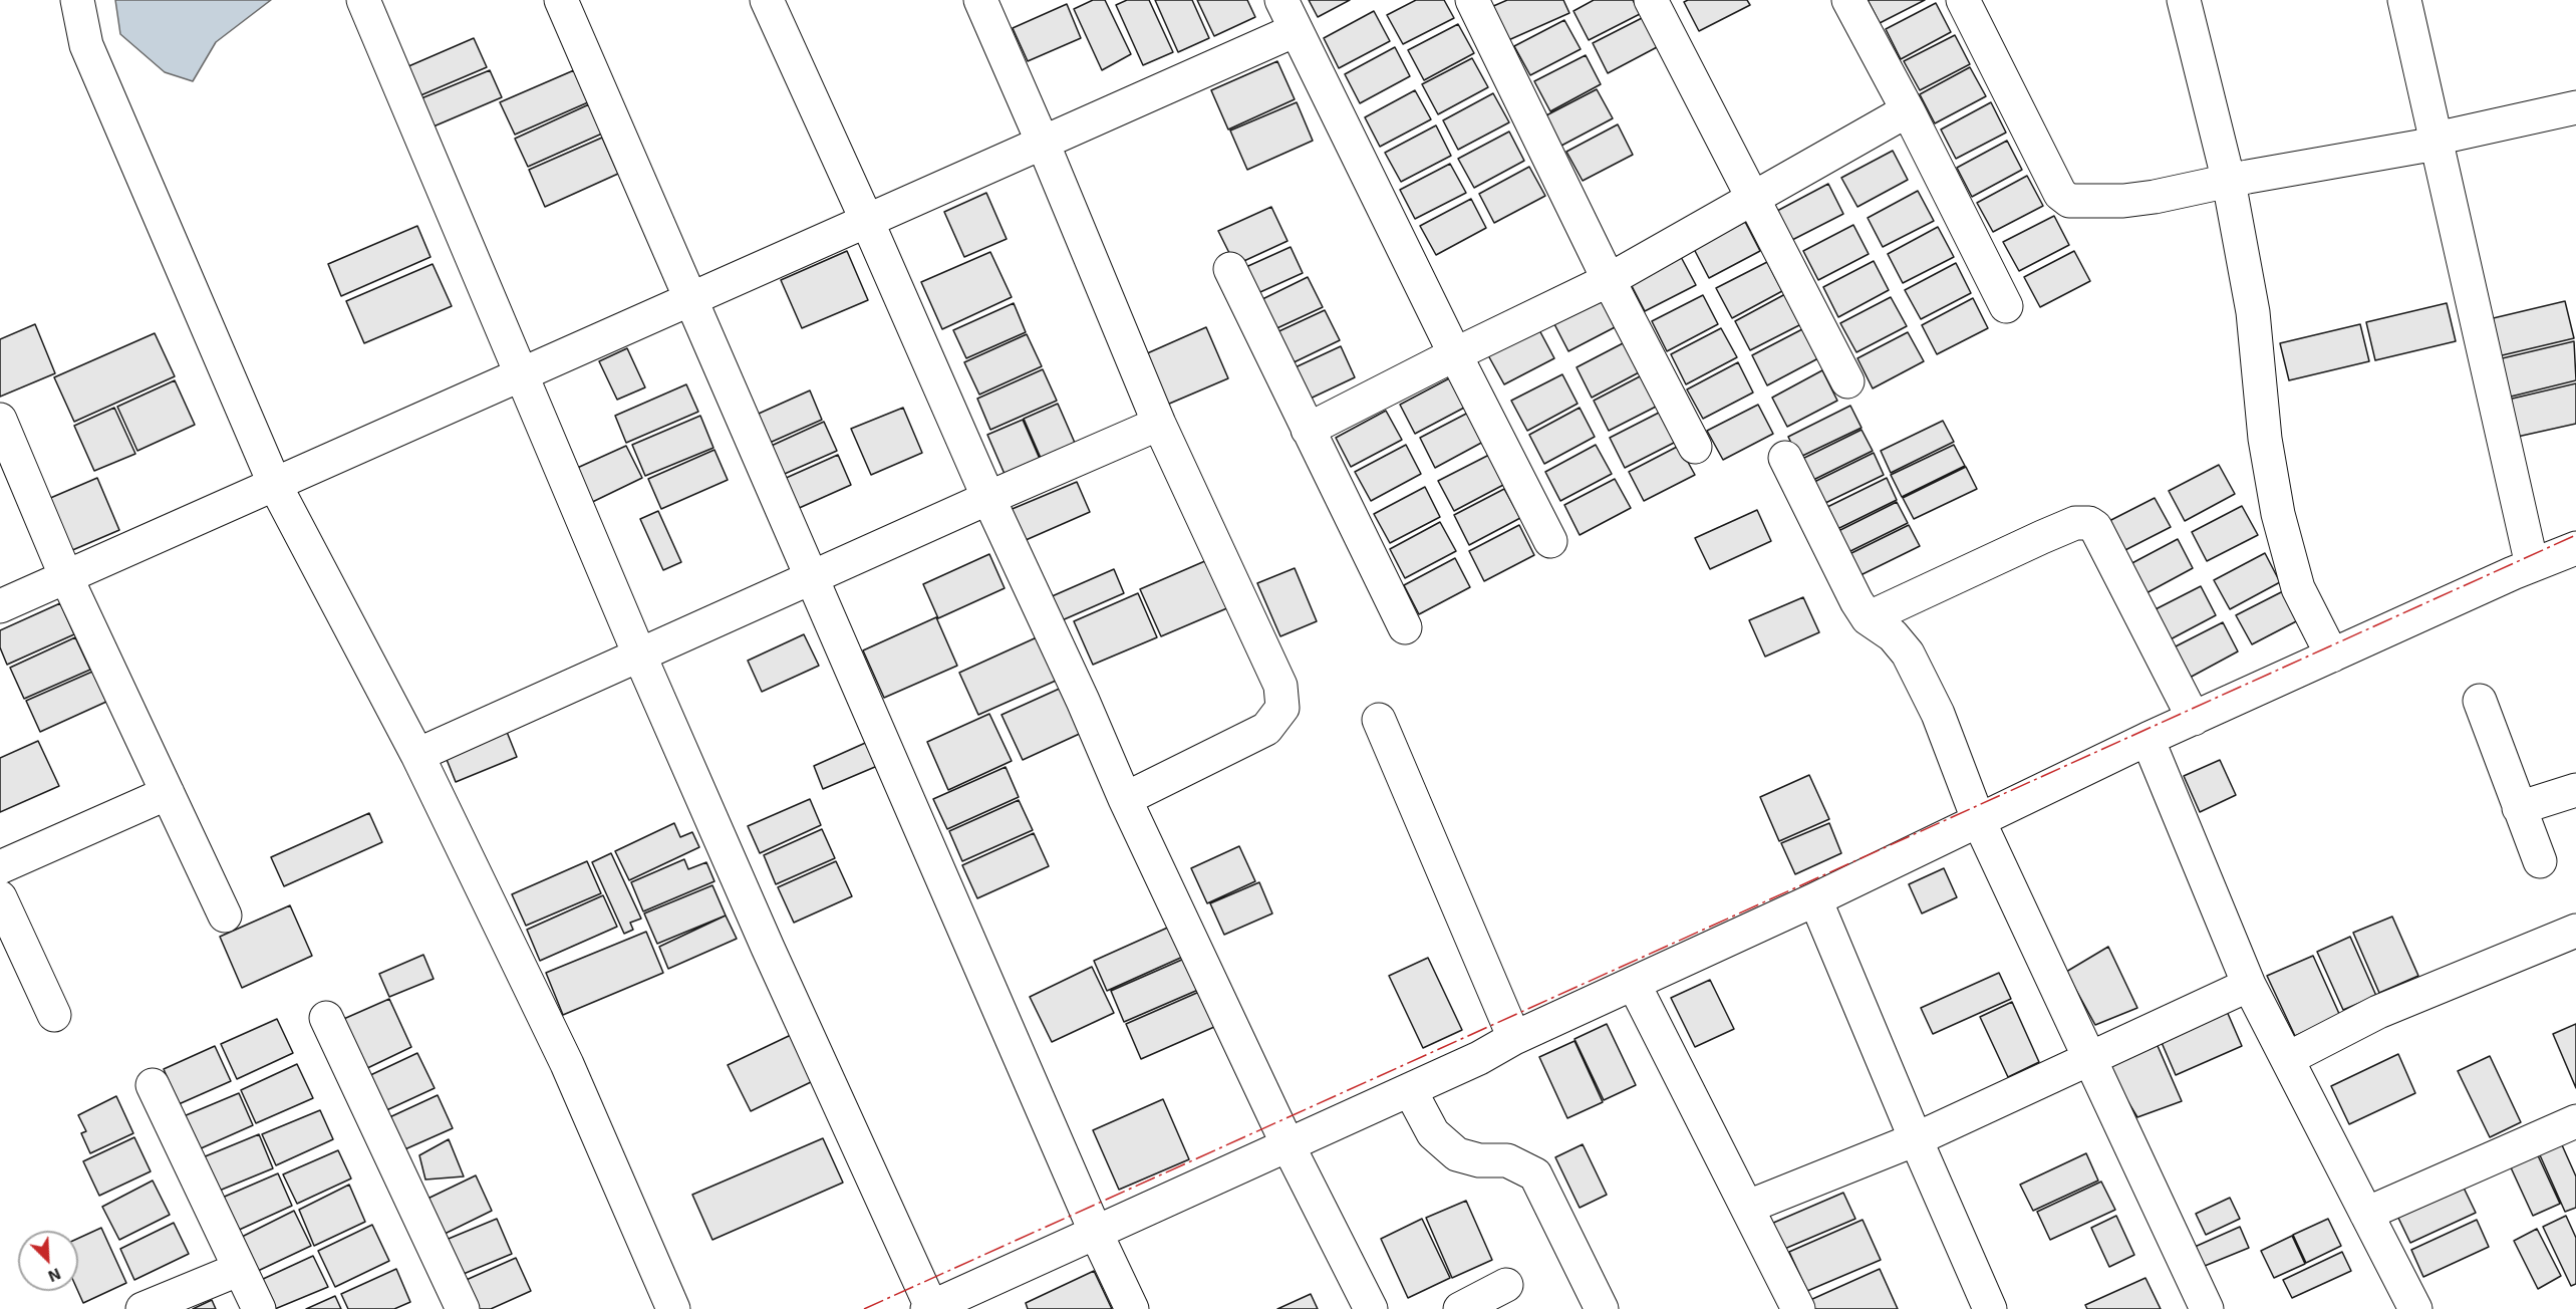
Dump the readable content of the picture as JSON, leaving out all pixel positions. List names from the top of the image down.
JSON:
{
  "north": "bottom right"
}
